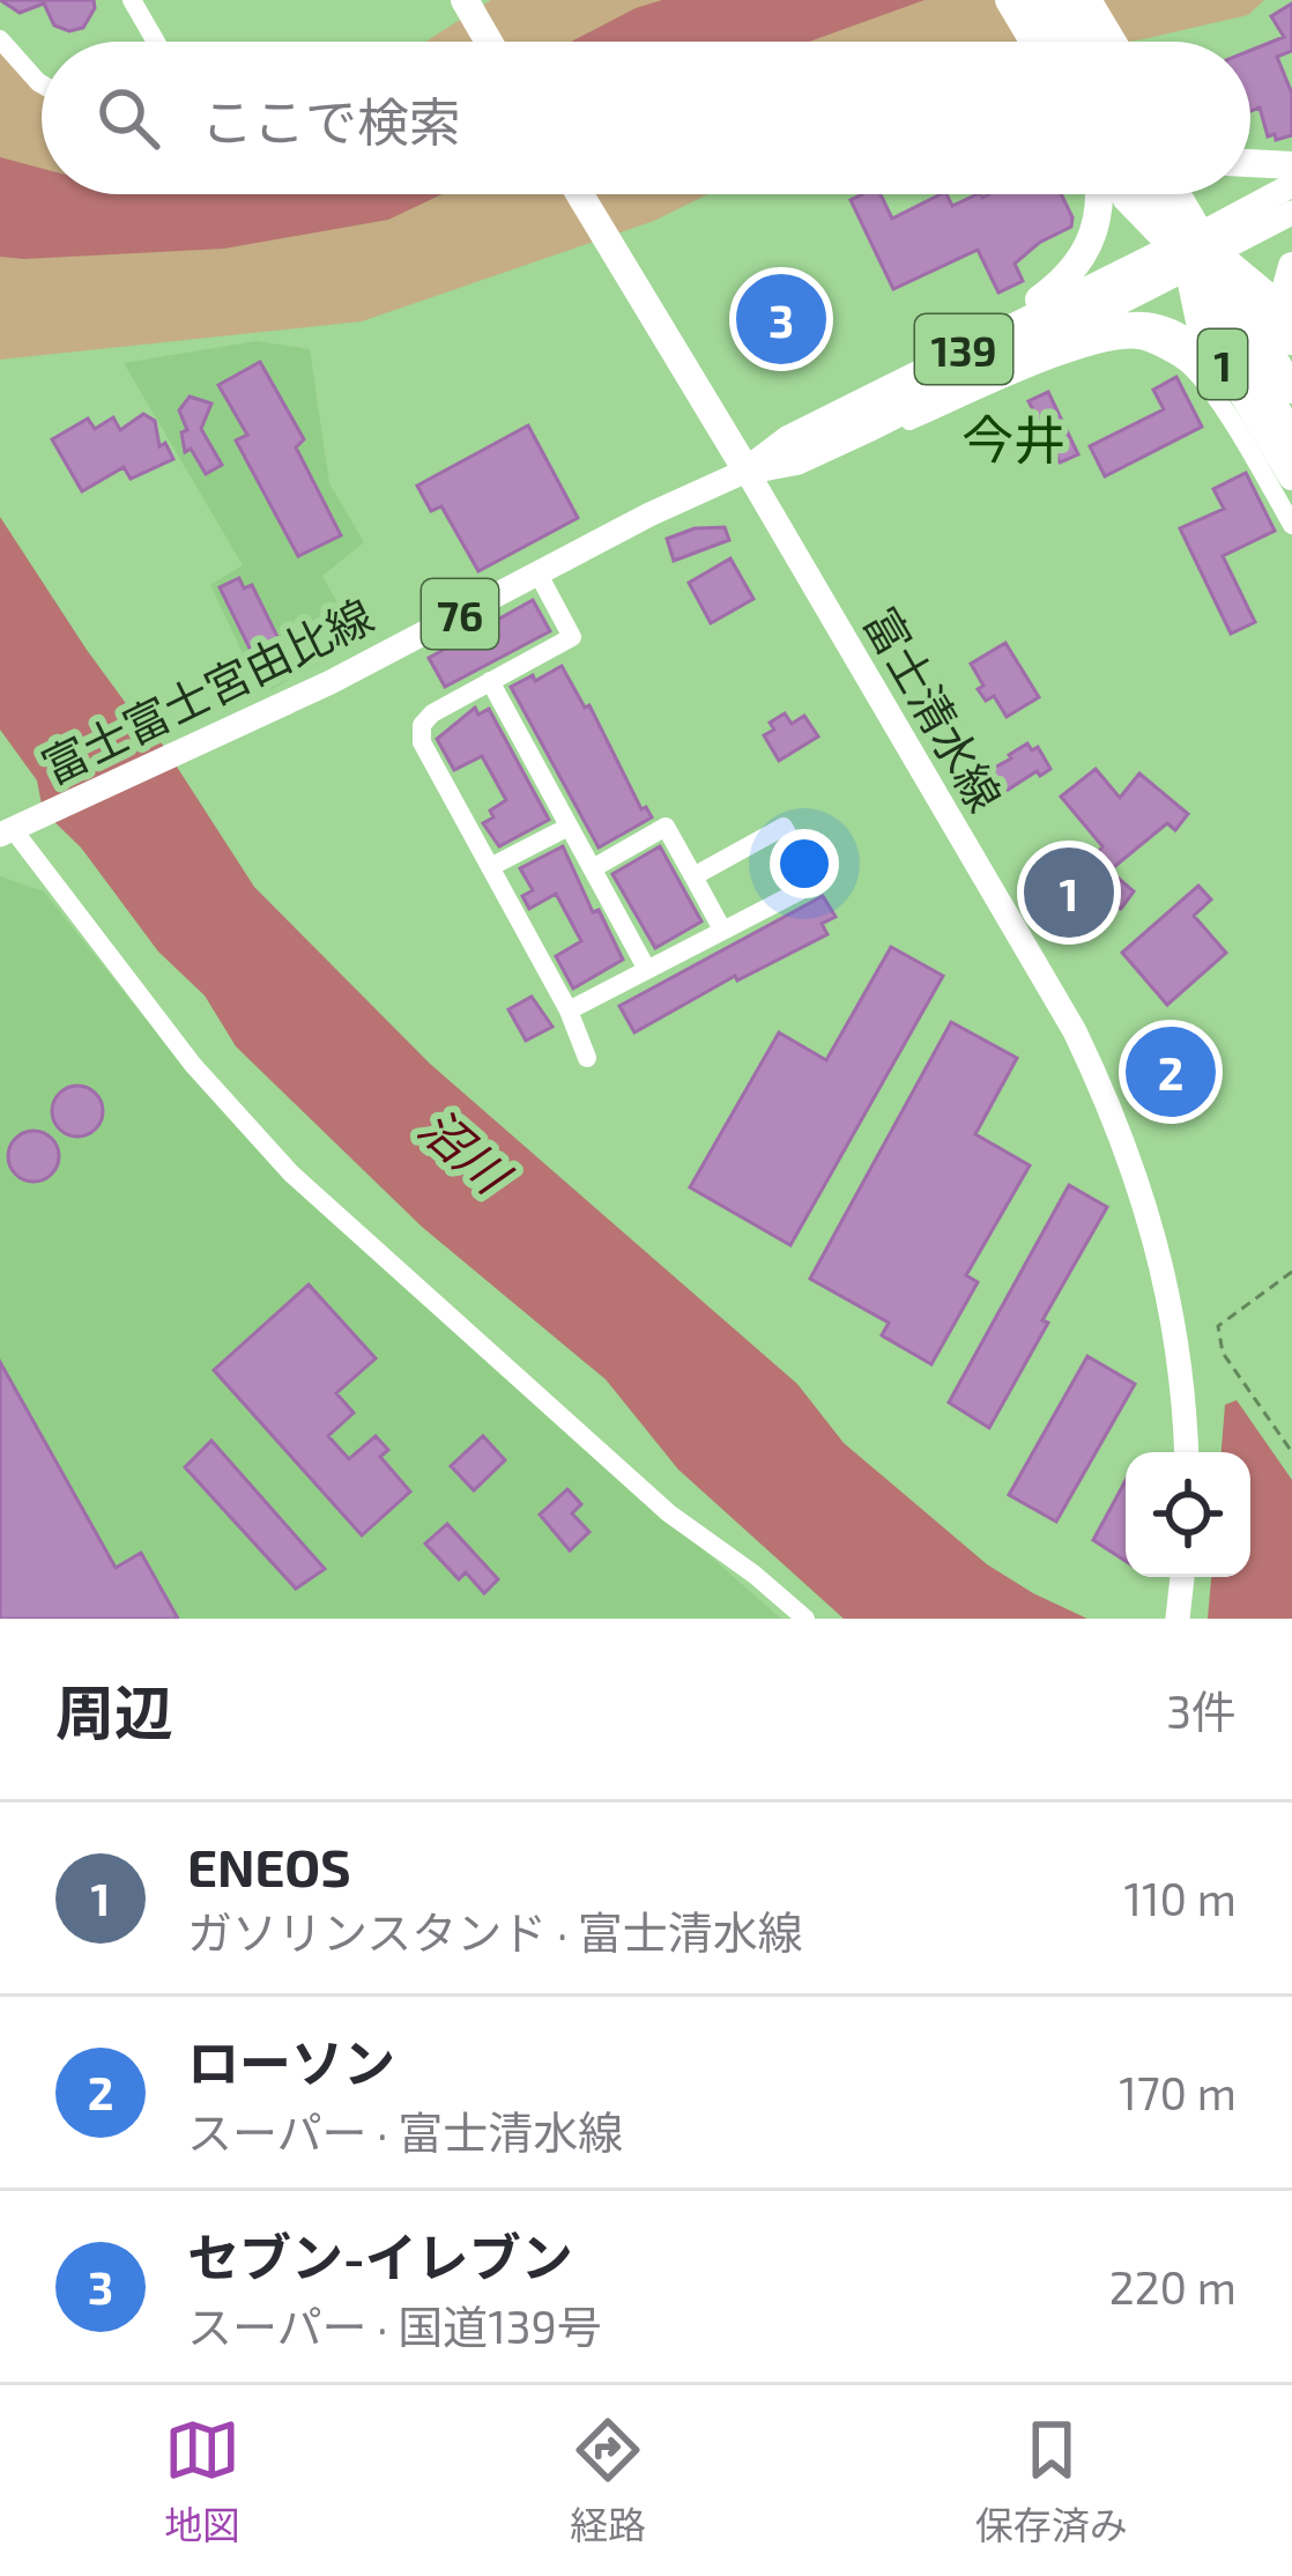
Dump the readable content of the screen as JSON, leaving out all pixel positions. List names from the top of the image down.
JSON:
{
  "streets": {
    "highway": ["139", "1"],
    "main road": ["76", "富士富士宮由比線", "富士清水線"]
  },
  "crossings": [
    ["139", "1"],
    ["139", "富士富士宮由比線"],
    ["139", "富士清水線"],
    ["富士富士宮由比線", "富士清水線"]
  ],
  "districts": ["今井"],
  "water": ["沼川"],
  "page": {
    "search": "ここで検索",
    "pins": ["3", "1", "2"],
    "heading": ["周辺", "3件"],
    "list": [
      {
        "mark": "1",
        "name": "ENEOS",
        "note": "ガソリンスタンド · 富士清水線",
        "value": "110 m"
      },
      {
        "mark": "2",
        "name": "ローソン",
        "note": "スーパー · 富士清水線",
        "value": "170 m"
      },
      {
        "mark": "3",
        "name": "セブン-イレブン",
        "note": "スーパー · 国道139号",
        "value": "220 m"
      }
    ],
    "nav": ["地図", "経路", "保存済み"]
  }
}
